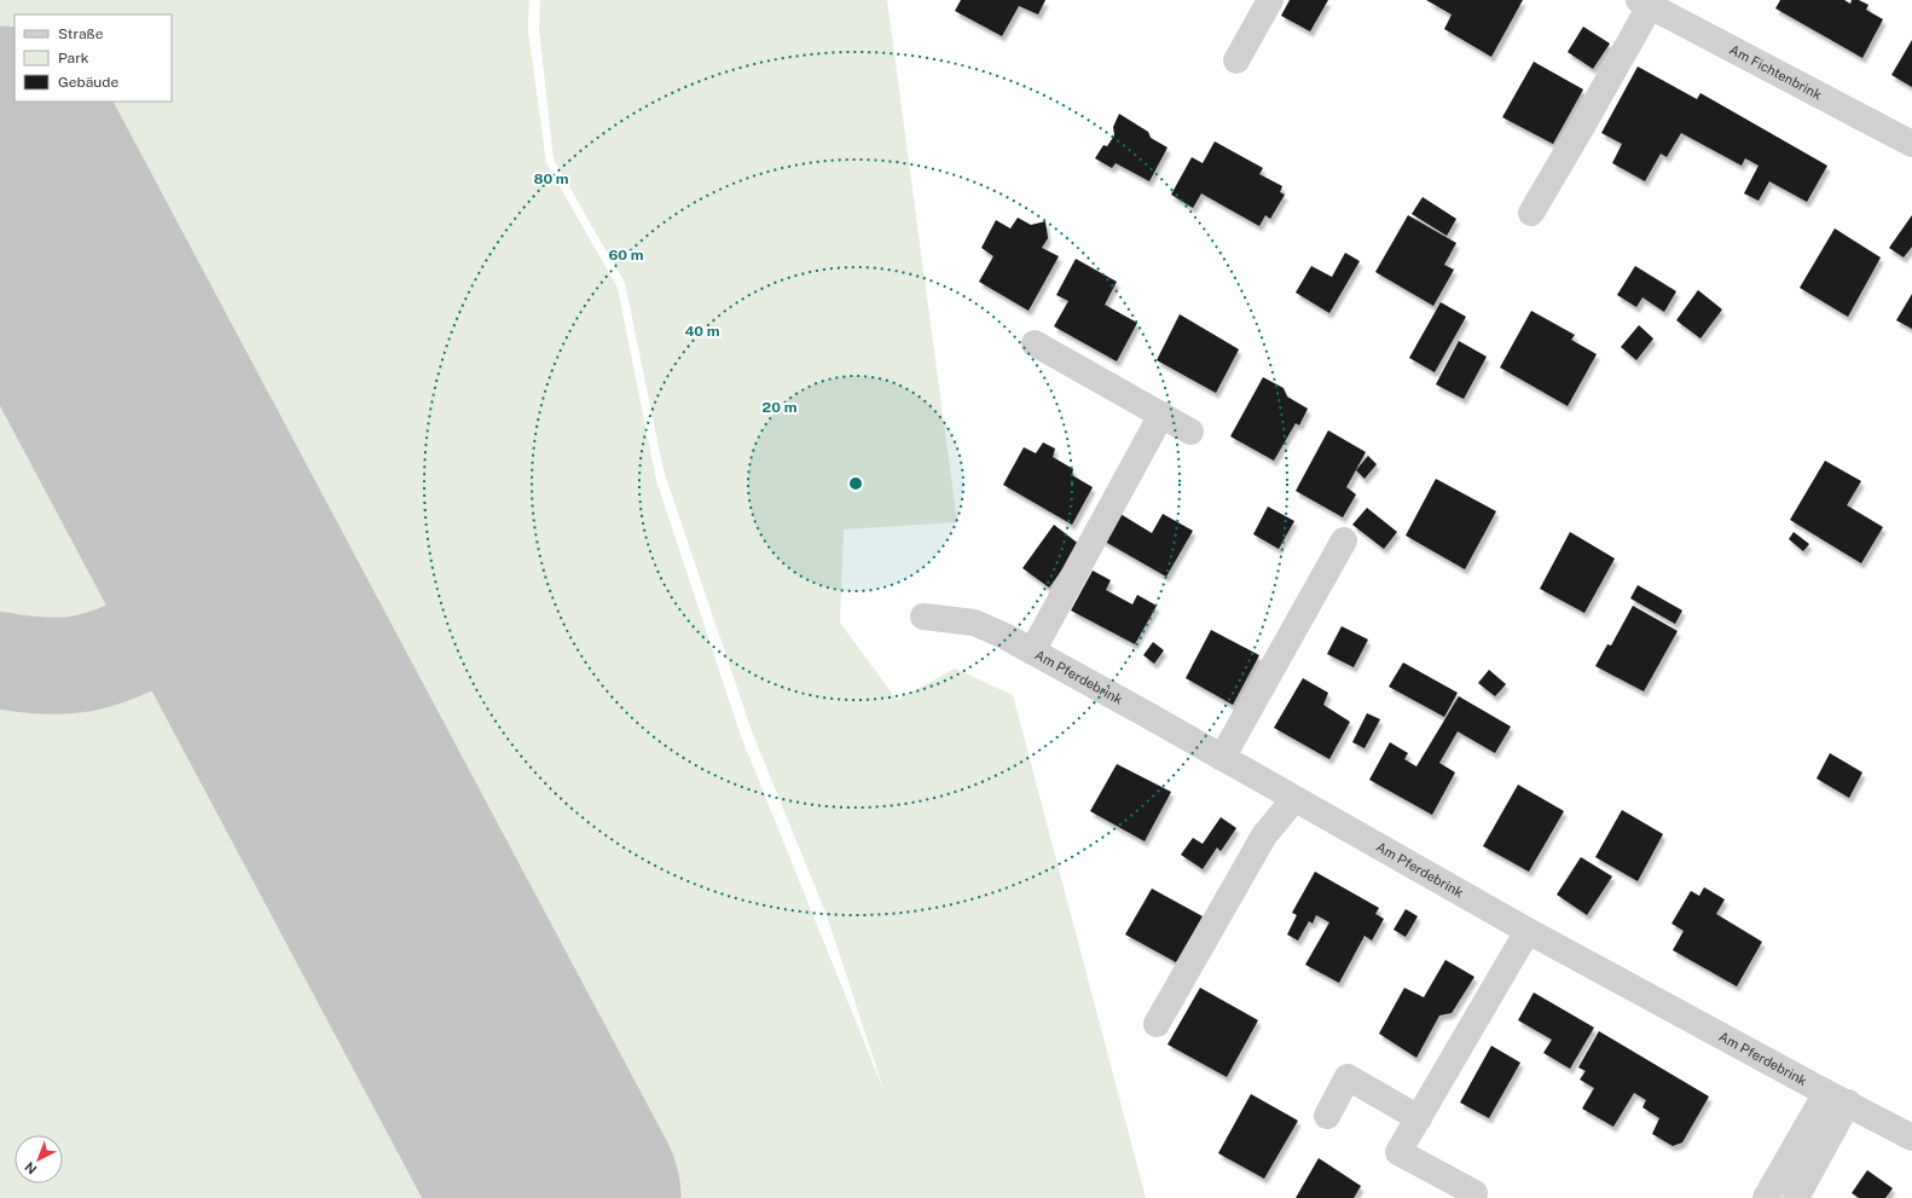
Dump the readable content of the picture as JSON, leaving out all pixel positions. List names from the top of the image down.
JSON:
{
  "streets": {
    "street": ["Am Fichtenbrink", "Am Pferdebrink"]
  },
  "legend": ["Straße", "Park", "Gebäude"],
  "north": "bottom left",
  "rings": [
    "80 m",
    "60 m",
    "40 m",
    "20 m"
  ]
}
